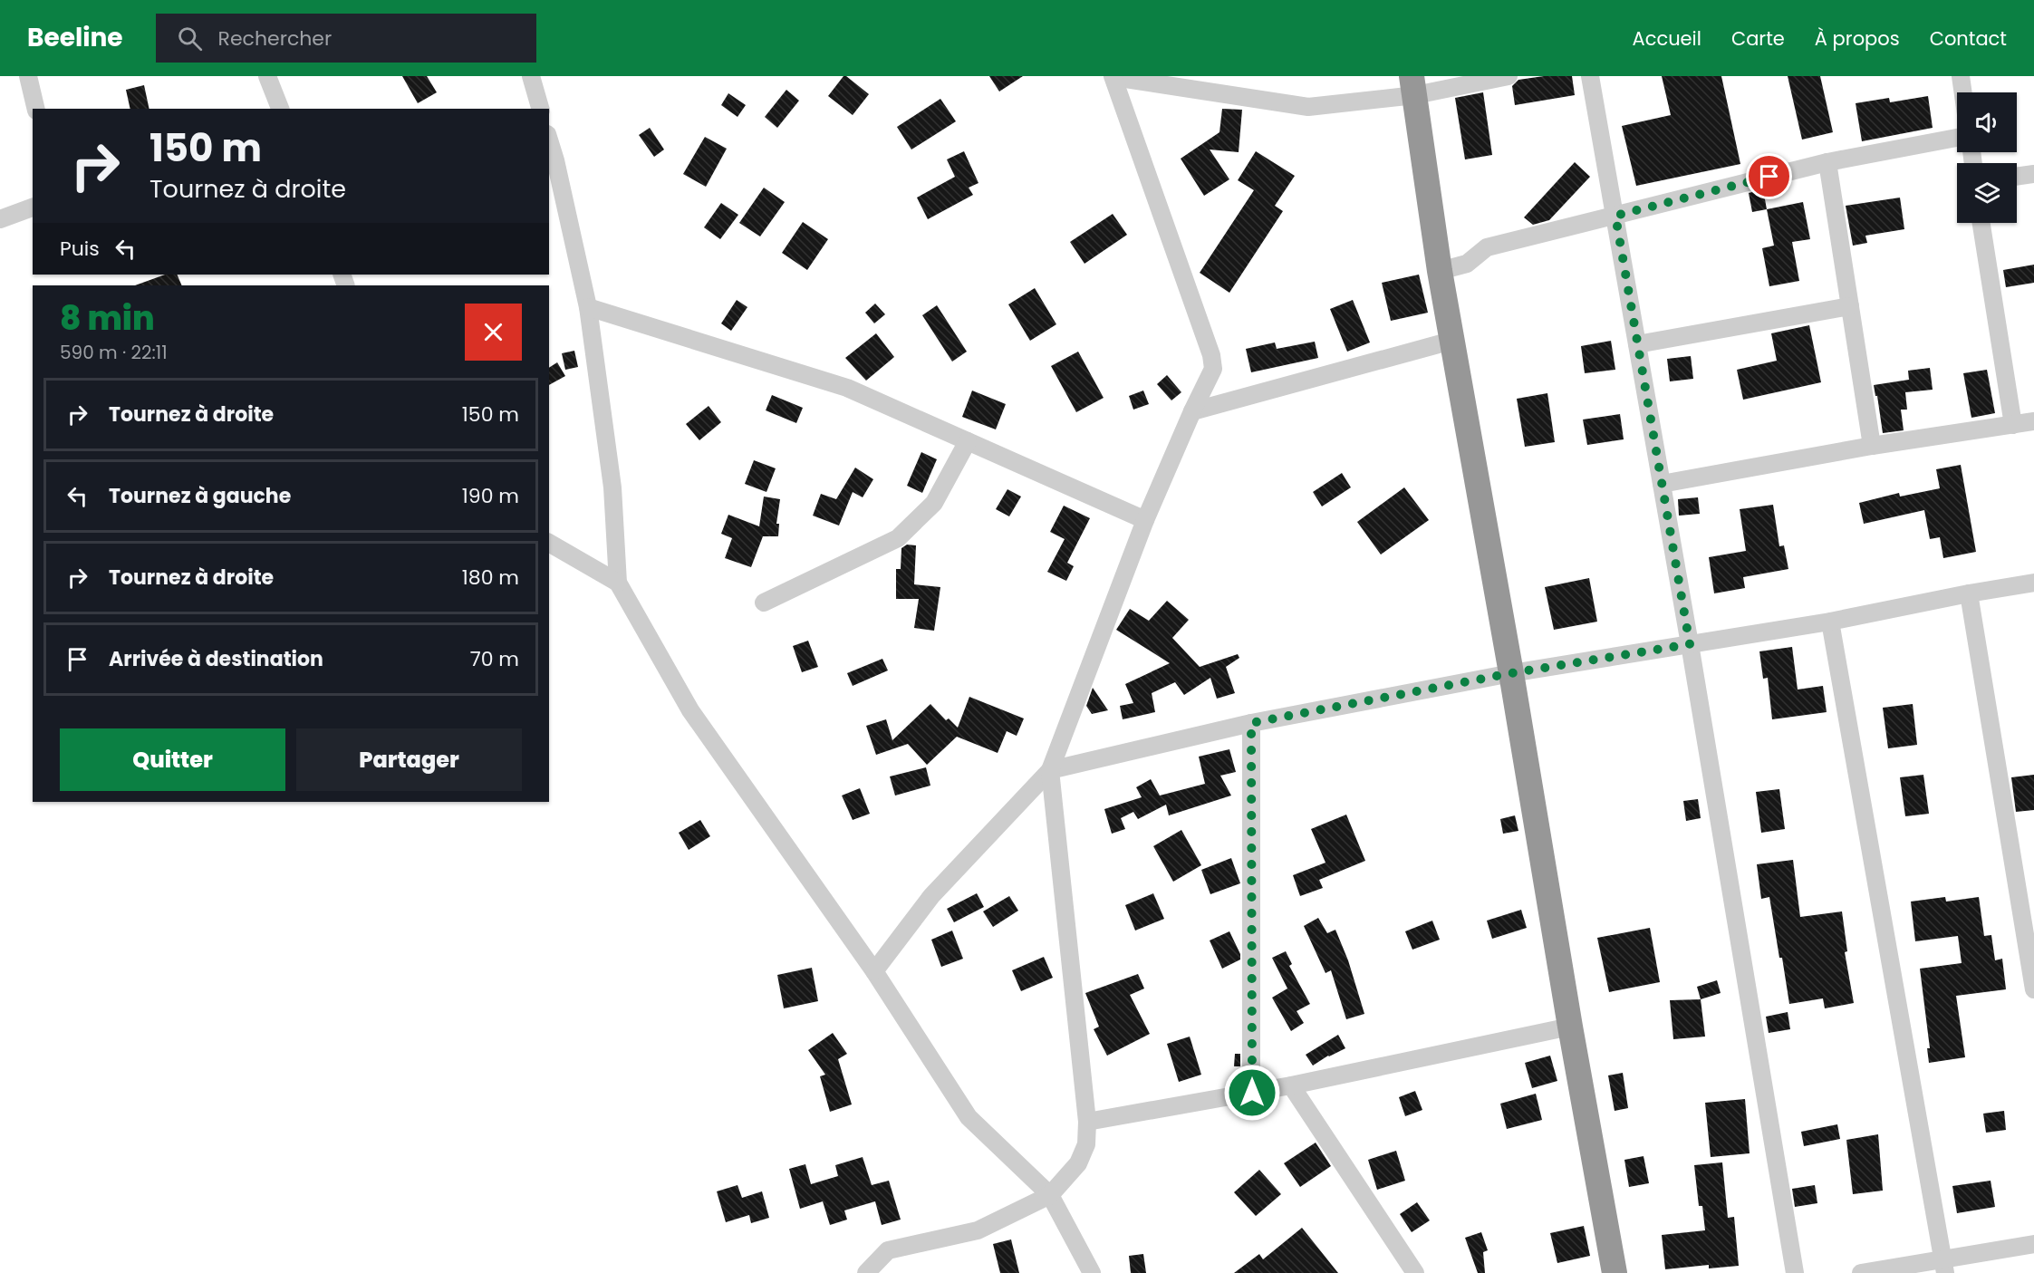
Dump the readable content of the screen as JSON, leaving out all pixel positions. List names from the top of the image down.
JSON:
{
  "page": {
    "header": "Beeline",
    "search": "Rechercher",
    "nav": [
      "Accueil",
      "Carte",
      "À propos",
      "Contact"
    ],
    "turn": ["150 m", "Tournez à droite"],
    "then": "Puis",
    "heading": ["8 min", "590 m · 22:11"],
    "list": [
      {
        "name": "Tournez à droite",
        "value": "150 m"
      },
      {
        "name": "Tournez à gauche",
        "value": "190 m"
      },
      {
        "name": "Tournez à droite",
        "value": "180 m"
      },
      {
        "name": "Arrivée à destination",
        "value": "70 m"
      }
    ],
    "buttons": ["Quitter", "Partager"]
  }
}
